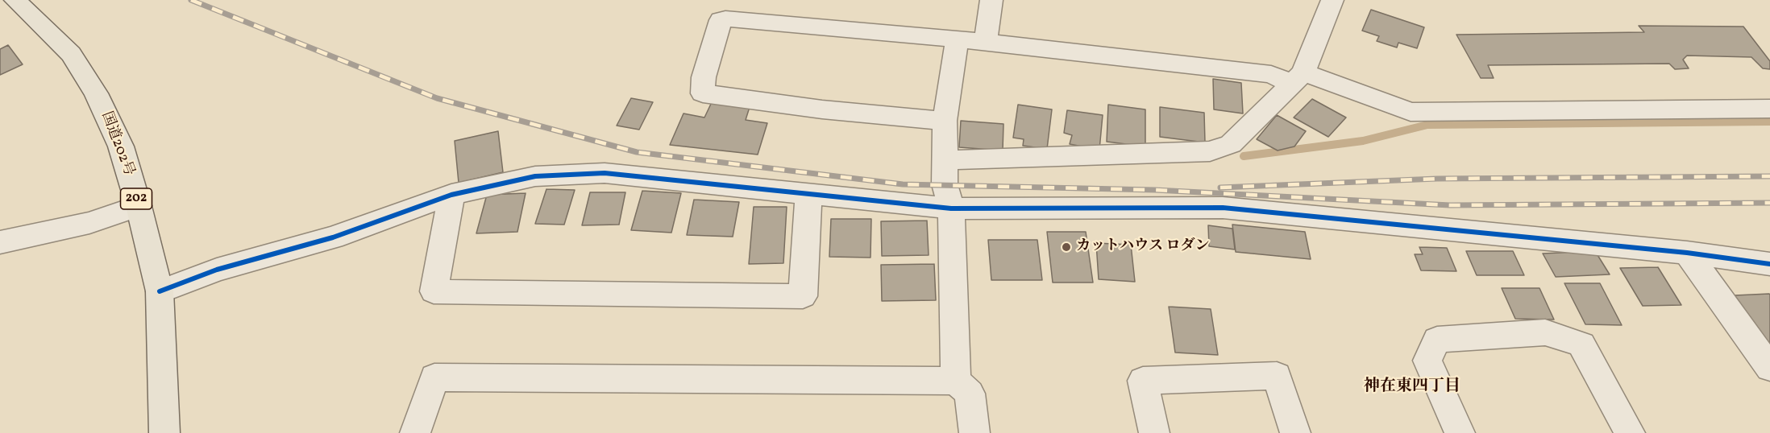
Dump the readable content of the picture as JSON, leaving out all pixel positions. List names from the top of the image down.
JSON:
{
  "streets": {
    "highway": ["国道202号", "202"]
  },
  "districts": ["神在東四丁目"],
  "places": ["カットハウス ロダン"]
}
